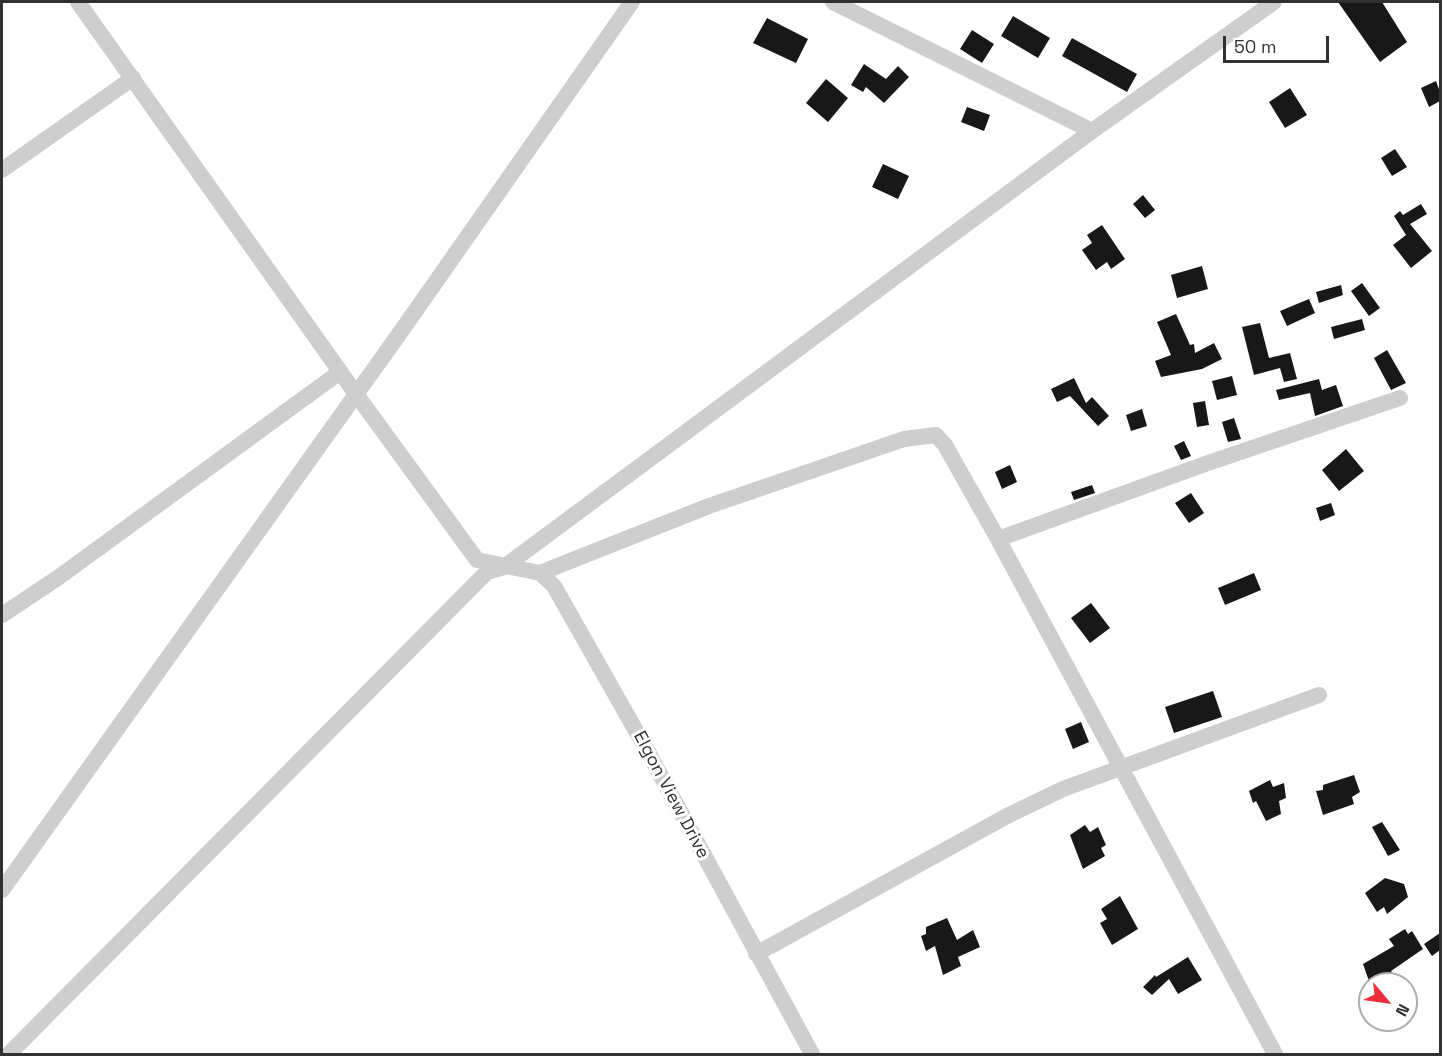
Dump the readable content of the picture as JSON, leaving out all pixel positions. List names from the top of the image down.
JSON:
{
  "streets": {
    "street": ["Elgon View Drive"]
  },
  "scale_bar": "50 m",
  "north": "bottom right"
}
